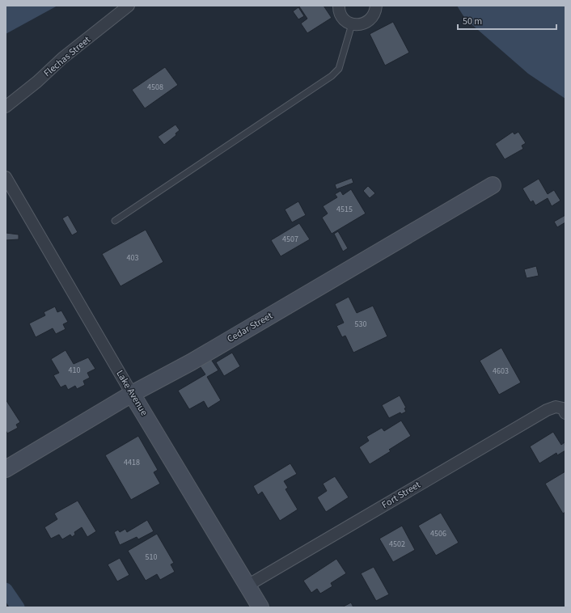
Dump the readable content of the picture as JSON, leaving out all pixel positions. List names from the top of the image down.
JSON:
{
  "streets": {
    "street": [
      "Flechas Street",
      "Cedar Street",
      "Lake Avenue",
      "Fort Street"
    ]
  },
  "crossings": [
    ["Cedar Street", "Lake Avenue"],
    ["Lake Avenue", "Fort Street"]
  ],
  "house_numbers": [
    "4508",
    "4515",
    "4507",
    "403",
    "530",
    "410",
    "4603",
    "4418",
    "4506",
    "4502",
    "510"
  ],
  "scale_bar": "50 m"
}
